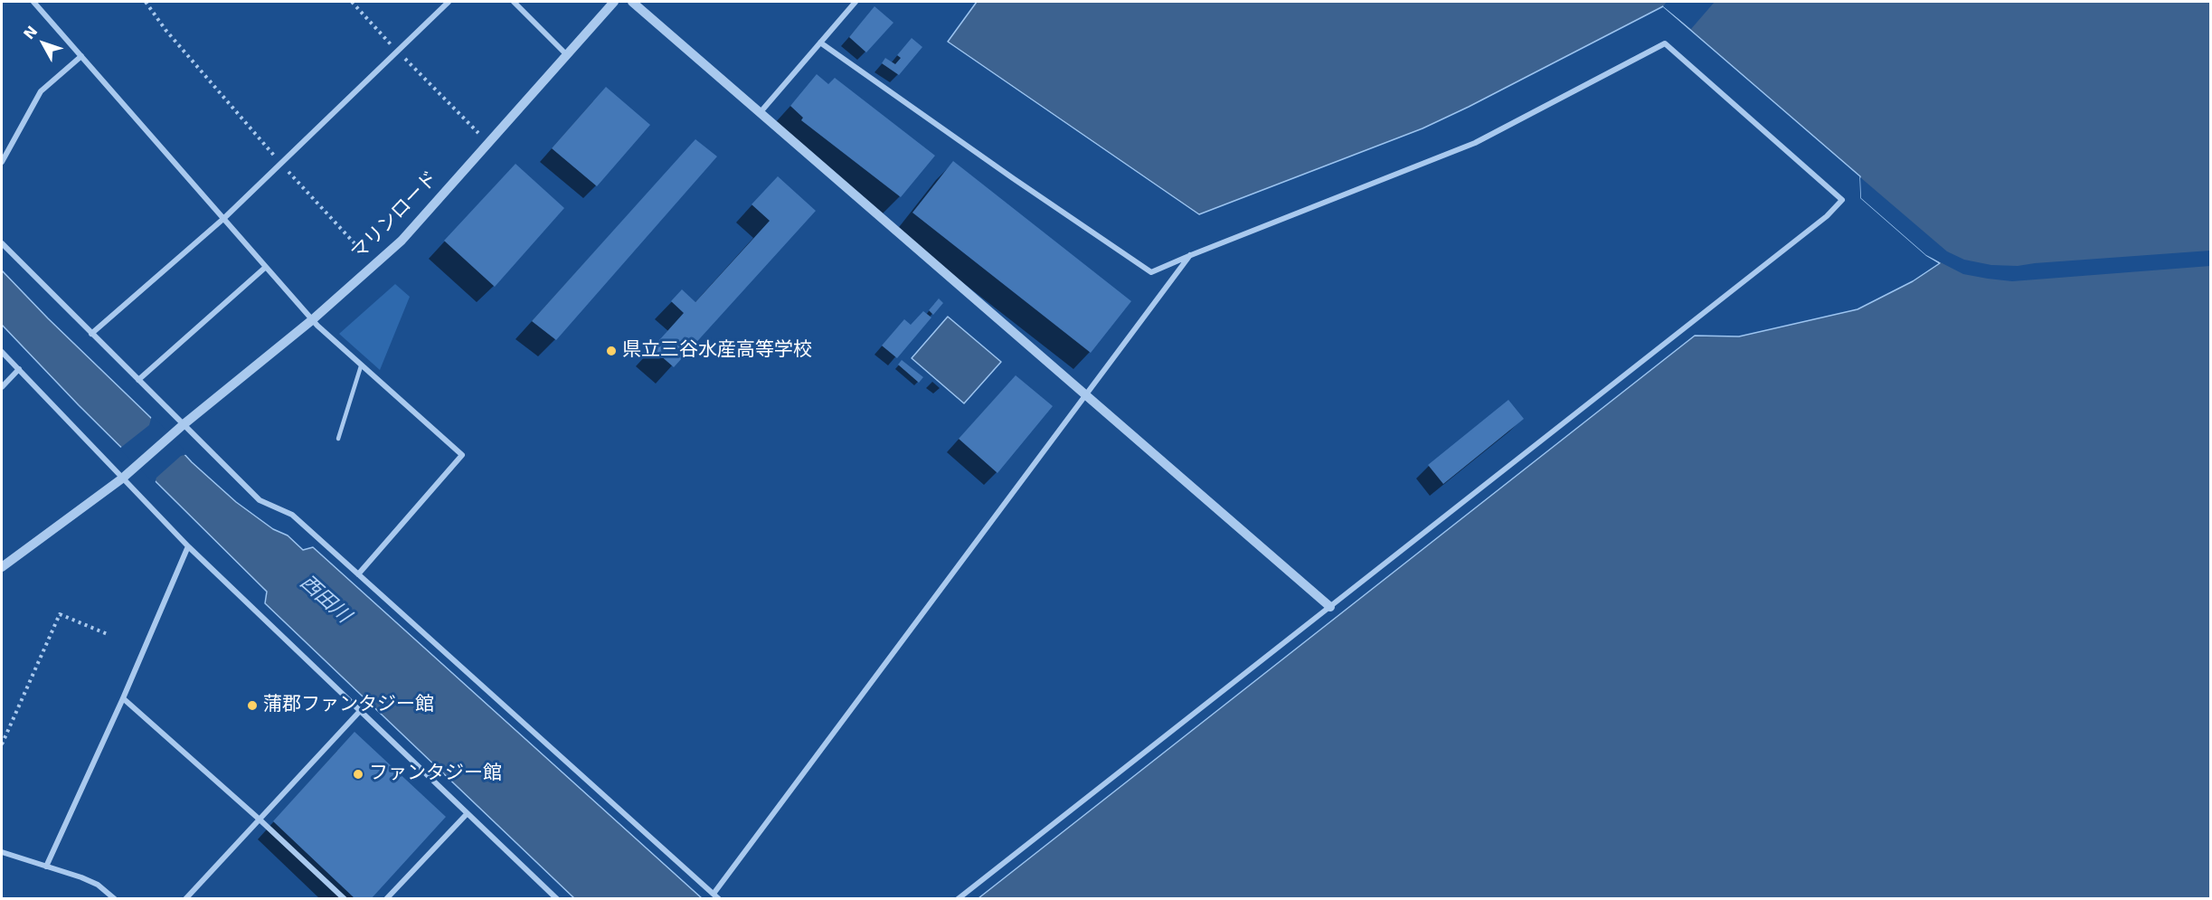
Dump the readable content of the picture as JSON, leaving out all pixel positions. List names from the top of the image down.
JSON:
{
  "streets": {
    "street": ["マリンロード"]
  },
  "water": ["西田川"],
  "places": ["県立三谷水産高等学校", "蒲郡ファンタジー館", "ファンタジー館"],
  "north": "top left"
}
